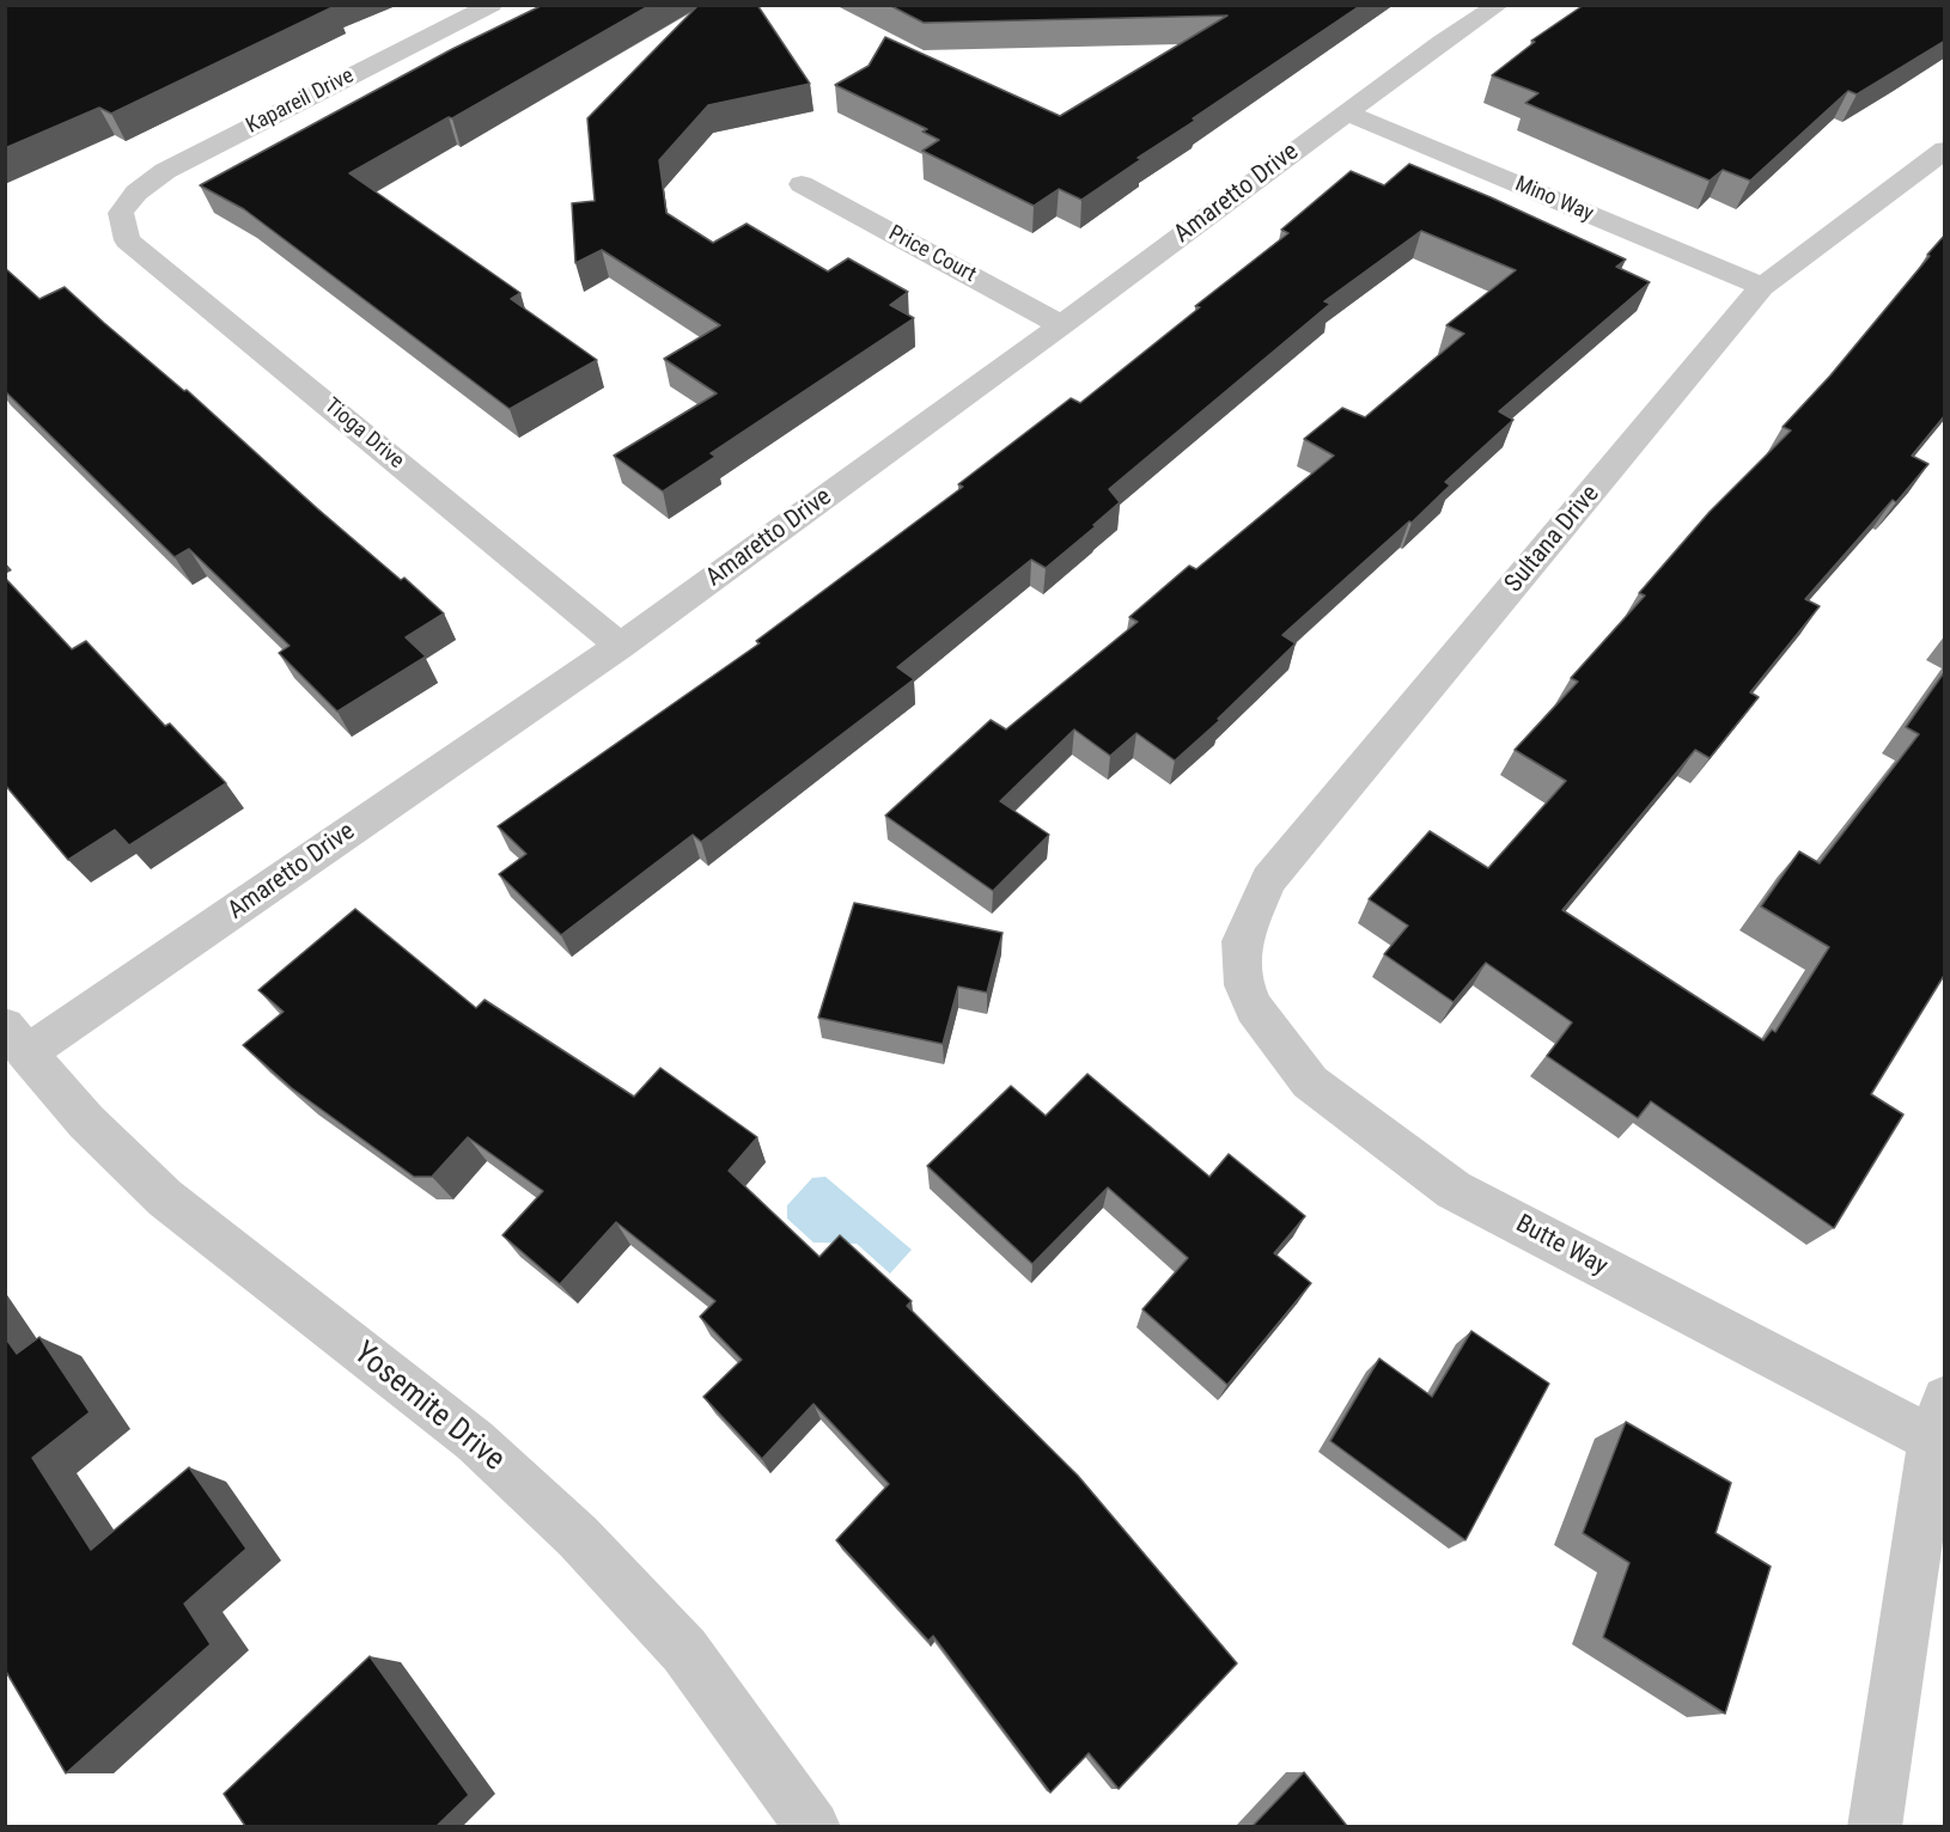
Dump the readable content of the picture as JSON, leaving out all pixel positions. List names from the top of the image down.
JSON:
{
  "streets": {
    "street": [
      "Kapareil Drive",
      "Amaretto Drive",
      "Mino Way",
      "Price Court",
      "Tioga Drive",
      "Sultana Drive",
      "Butte Way",
      "Yosemite Drive"
    ]
  },
  "crossings": [
    ["Kapareil Drive", "Tioga Drive"],
    ["Amaretto Drive", "Mino Way"],
    ["Amaretto Drive", "Price Court"],
    ["Amaretto Drive", "Tioga Drive"],
    ["Amaretto Drive", "Yosemite Drive"],
    ["Mino Way", "Sultana Drive"],
    ["Sultana Drive", "Butte Way"]
  ]
}
